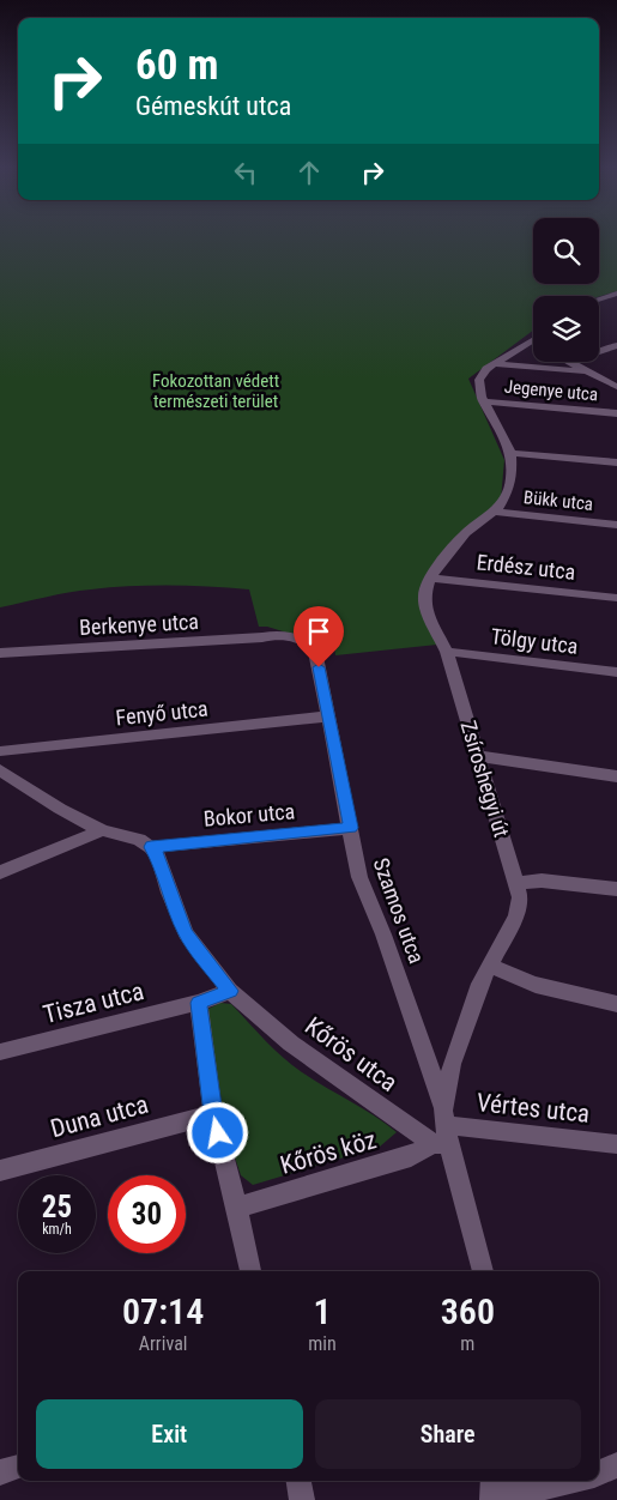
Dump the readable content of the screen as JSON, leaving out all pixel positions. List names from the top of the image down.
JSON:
{
  "streets": {
    "street": [
      "Jegenye utca",
      "Bükk utca",
      "Erdész utca",
      "Berkenye utca",
      "Tölgy utca",
      "Fenyő utca",
      "Zsíroshegyi út",
      "Bokor utca",
      "Szamos utca",
      "Tisza utca",
      "Kőrös utca",
      "Vértes utca",
      "Duna utca",
      "Kőrös köz"
    ]
  },
  "crossings": [
    ["Bükk utca", "Zsíroshegyi út"],
    ["Erdész utca", "Zsíroshegyi út"],
    ["Berkenye utca", "Szamos utca"],
    ["Tölgy utca", "Zsíroshegyi út"],
    ["Fenyő utca", "Szamos utca"],
    ["Zsíroshegyi út", "Szamos utca"],
    ["Zsíroshegyi út", "Kőrös utca"],
    ["Zsíroshegyi út", "Vértes utca"],
    ["Zsíroshegyi út", "Kőrös köz"],
    ["Bokor utca", "Szamos utca"],
    ["Bokor utca", "Kőrös utca"],
    ["Szamos utca", "Kőrös utca"],
    ["Szamos utca", "Vértes utca"],
    ["Szamos utca", "Kőrös köz"],
    ["Tisza utca", "Kőrös utca"],
    ["Kőrös utca", "Vértes utca"],
    ["Kőrös utca", "Kőrös köz"],
    ["Vértes utca", "Kőrös köz"]
  ],
  "parks": ["Fokozottan védett természeti terület"],
  "page": {
    "turn": ["60 m", "Gémeskút utca"],
    "speed": "25 km/h",
    "limit": "30",
    "eta": [
      "07:14",
      "Arrival",
      "1",
      "min",
      "360",
      "m"
    ],
    "buttons": ["Exit", "Share"]
  }
}
